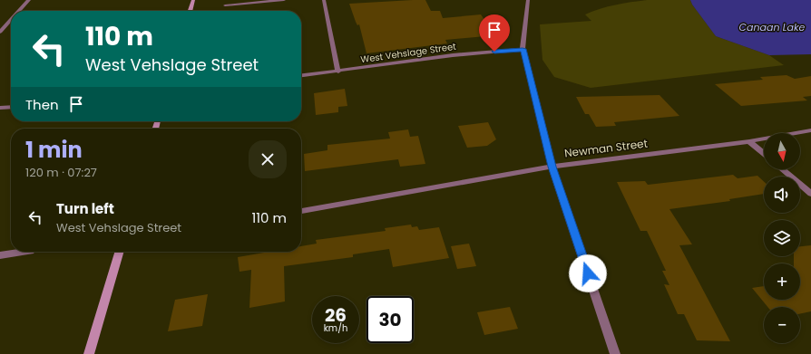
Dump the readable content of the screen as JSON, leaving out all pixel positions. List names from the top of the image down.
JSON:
{
  "streets": {
    "street": ["West Vehslage Street", "Newman Street"]
  },
  "water": ["Canaan Lake"],
  "north": "bottom",
  "page": {
    "turn": ["110 m", "West Vehslage Street"],
    "then": "Then",
    "heading": ["1 min", "120 m · 07:27"],
    "map_buttons": ["+", "−"],
    "list": [
      {
        "name": "Turn left",
        "note": "West Vehslage Street",
        "value": "110 m"
      }
    ],
    "speed": "26 km/h",
    "limit": "30"
  }
}
